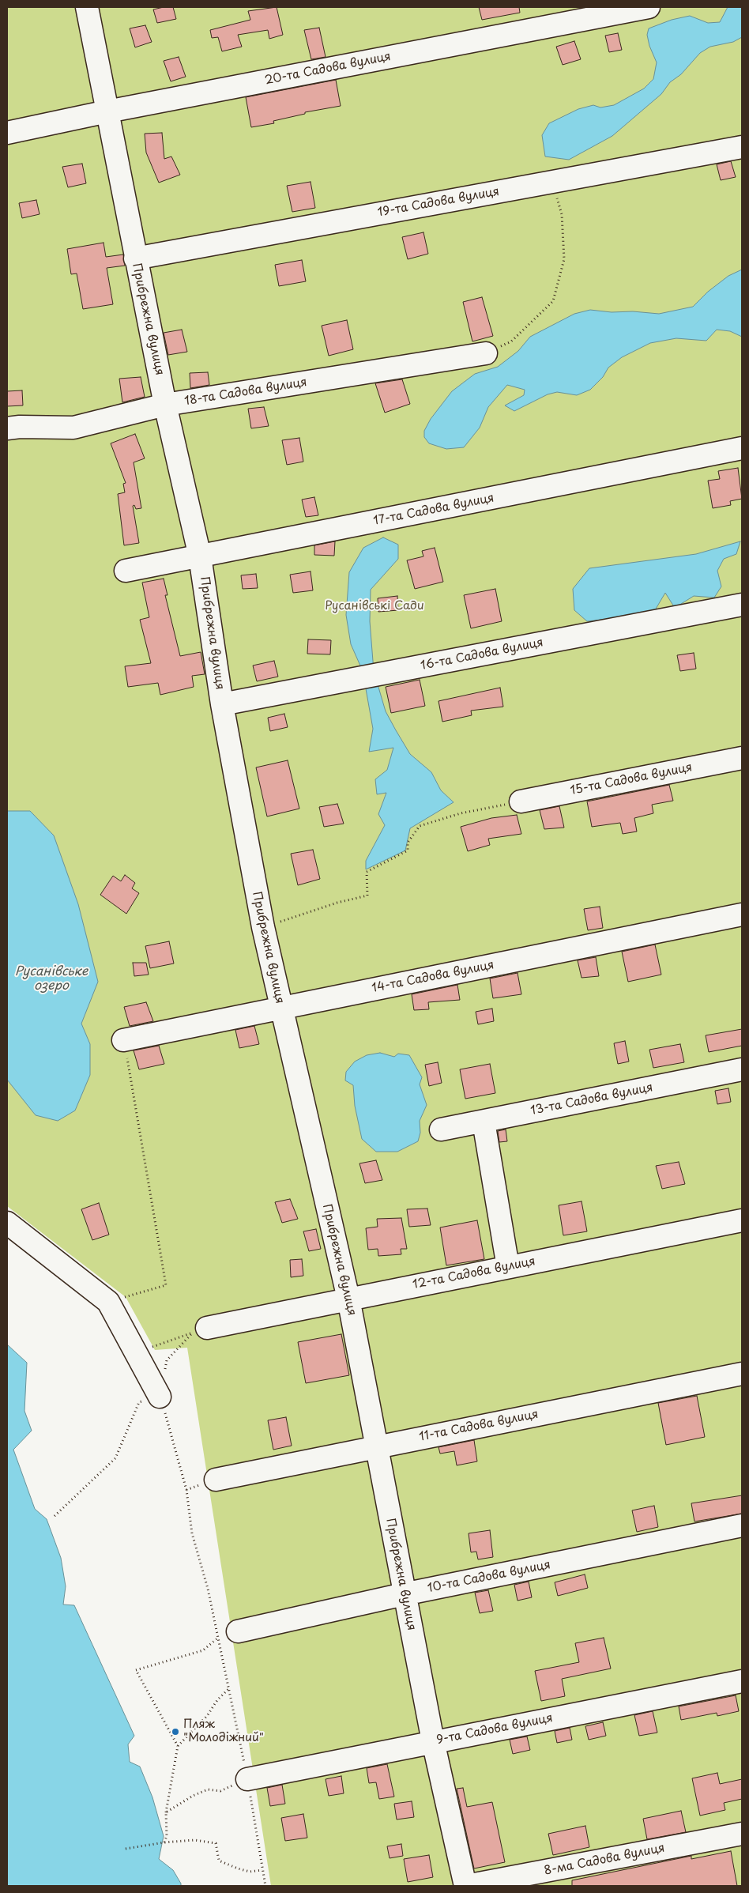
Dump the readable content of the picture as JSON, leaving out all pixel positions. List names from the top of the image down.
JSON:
{
  "streets": {
    "street": [
      "20-та Садова вулиця",
      "19-та Садова вулиця",
      "Прибрежна вулиця",
      "18-та Садова вулиця",
      "17-та Садова вулиця",
      "16-та Садова вулиця",
      "15-та Садова вулиця",
      "14-та Садова вулиця",
      "13-та Садова вулиця",
      "12-та Садова вулиця",
      "11-та Садова вулиця",
      "10-та Садова вулиця",
      "9-та Садова вулиця",
      "8-ма Садова вулиця"
    ]
  },
  "crossings": [
    ["20-та Садова вулиця", "Прибрежна вулиця"],
    ["19-та Садова вулиця", "Прибрежна вулиця"],
    ["Прибрежна вулиця", "18-та Садова вулиця"],
    ["Прибрежна вулиця", "17-та Садова вулиця"],
    ["Прибрежна вулиця", "16-та Садова вулиця"],
    ["Прибрежна вулиця", "14-та Садова вулиця"],
    ["Прибрежна вулиця", "12-та Садова вулиця"],
    ["Прибрежна вулиця", "11-та Садова вулиця"],
    ["Прибрежна вулиця", "10-та Садова вулиця"],
    ["Прибрежна вулиця", "9-та Садова вулиця"],
    ["Прибрежна вулиця", "8-ма Садова вулиця"]
  ],
  "water": ["Русанівське озеро"],
  "parks": ["Русанівські Сади"],
  "places": ["Пляж \"Молодіжний\""]
}
